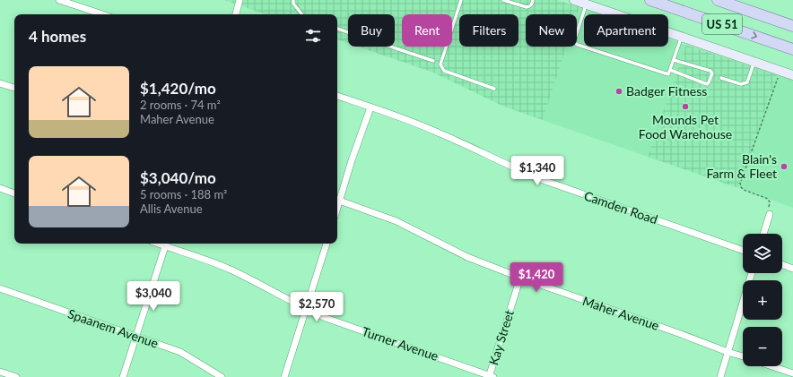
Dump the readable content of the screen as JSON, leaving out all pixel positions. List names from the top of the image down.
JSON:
{
  "streets": {
    "main road": ["US 51"],
    "street": [
      "Camden Road",
      "Maher Avenue",
      "Spaanem Avenue",
      "Kay Street",
      "Turner Avenue"
    ]
  },
  "crossings": [
    ["Maher Avenue", "Kay Street"],
    ["Kay Street", "Turner Avenue"]
  ],
  "places": ["Badger Fitness", "Mounds Pet Food Warehouse", "Blain's Farm & Fleet"],
  "page": {
    "chip": [
      "Buy",
      "Rent",
      "Filters",
      "New",
      "Apartment"
    ],
    "heading": "4 homes",
    "list": [
      {
        "name": "$1,420/mo",
        "note": "2 rooms · 74 m² · Maher Avenue"
      },
      {
        "name": "$3,040/mo",
        "note": "5 rooms · 188 m² · Allis Avenue"
      }
    ],
    "price": [
      "$1,340",
      "$1,420",
      "$3,040",
      "$2,570"
    ],
    "map_buttons": ["+", "−"]
  }
}
